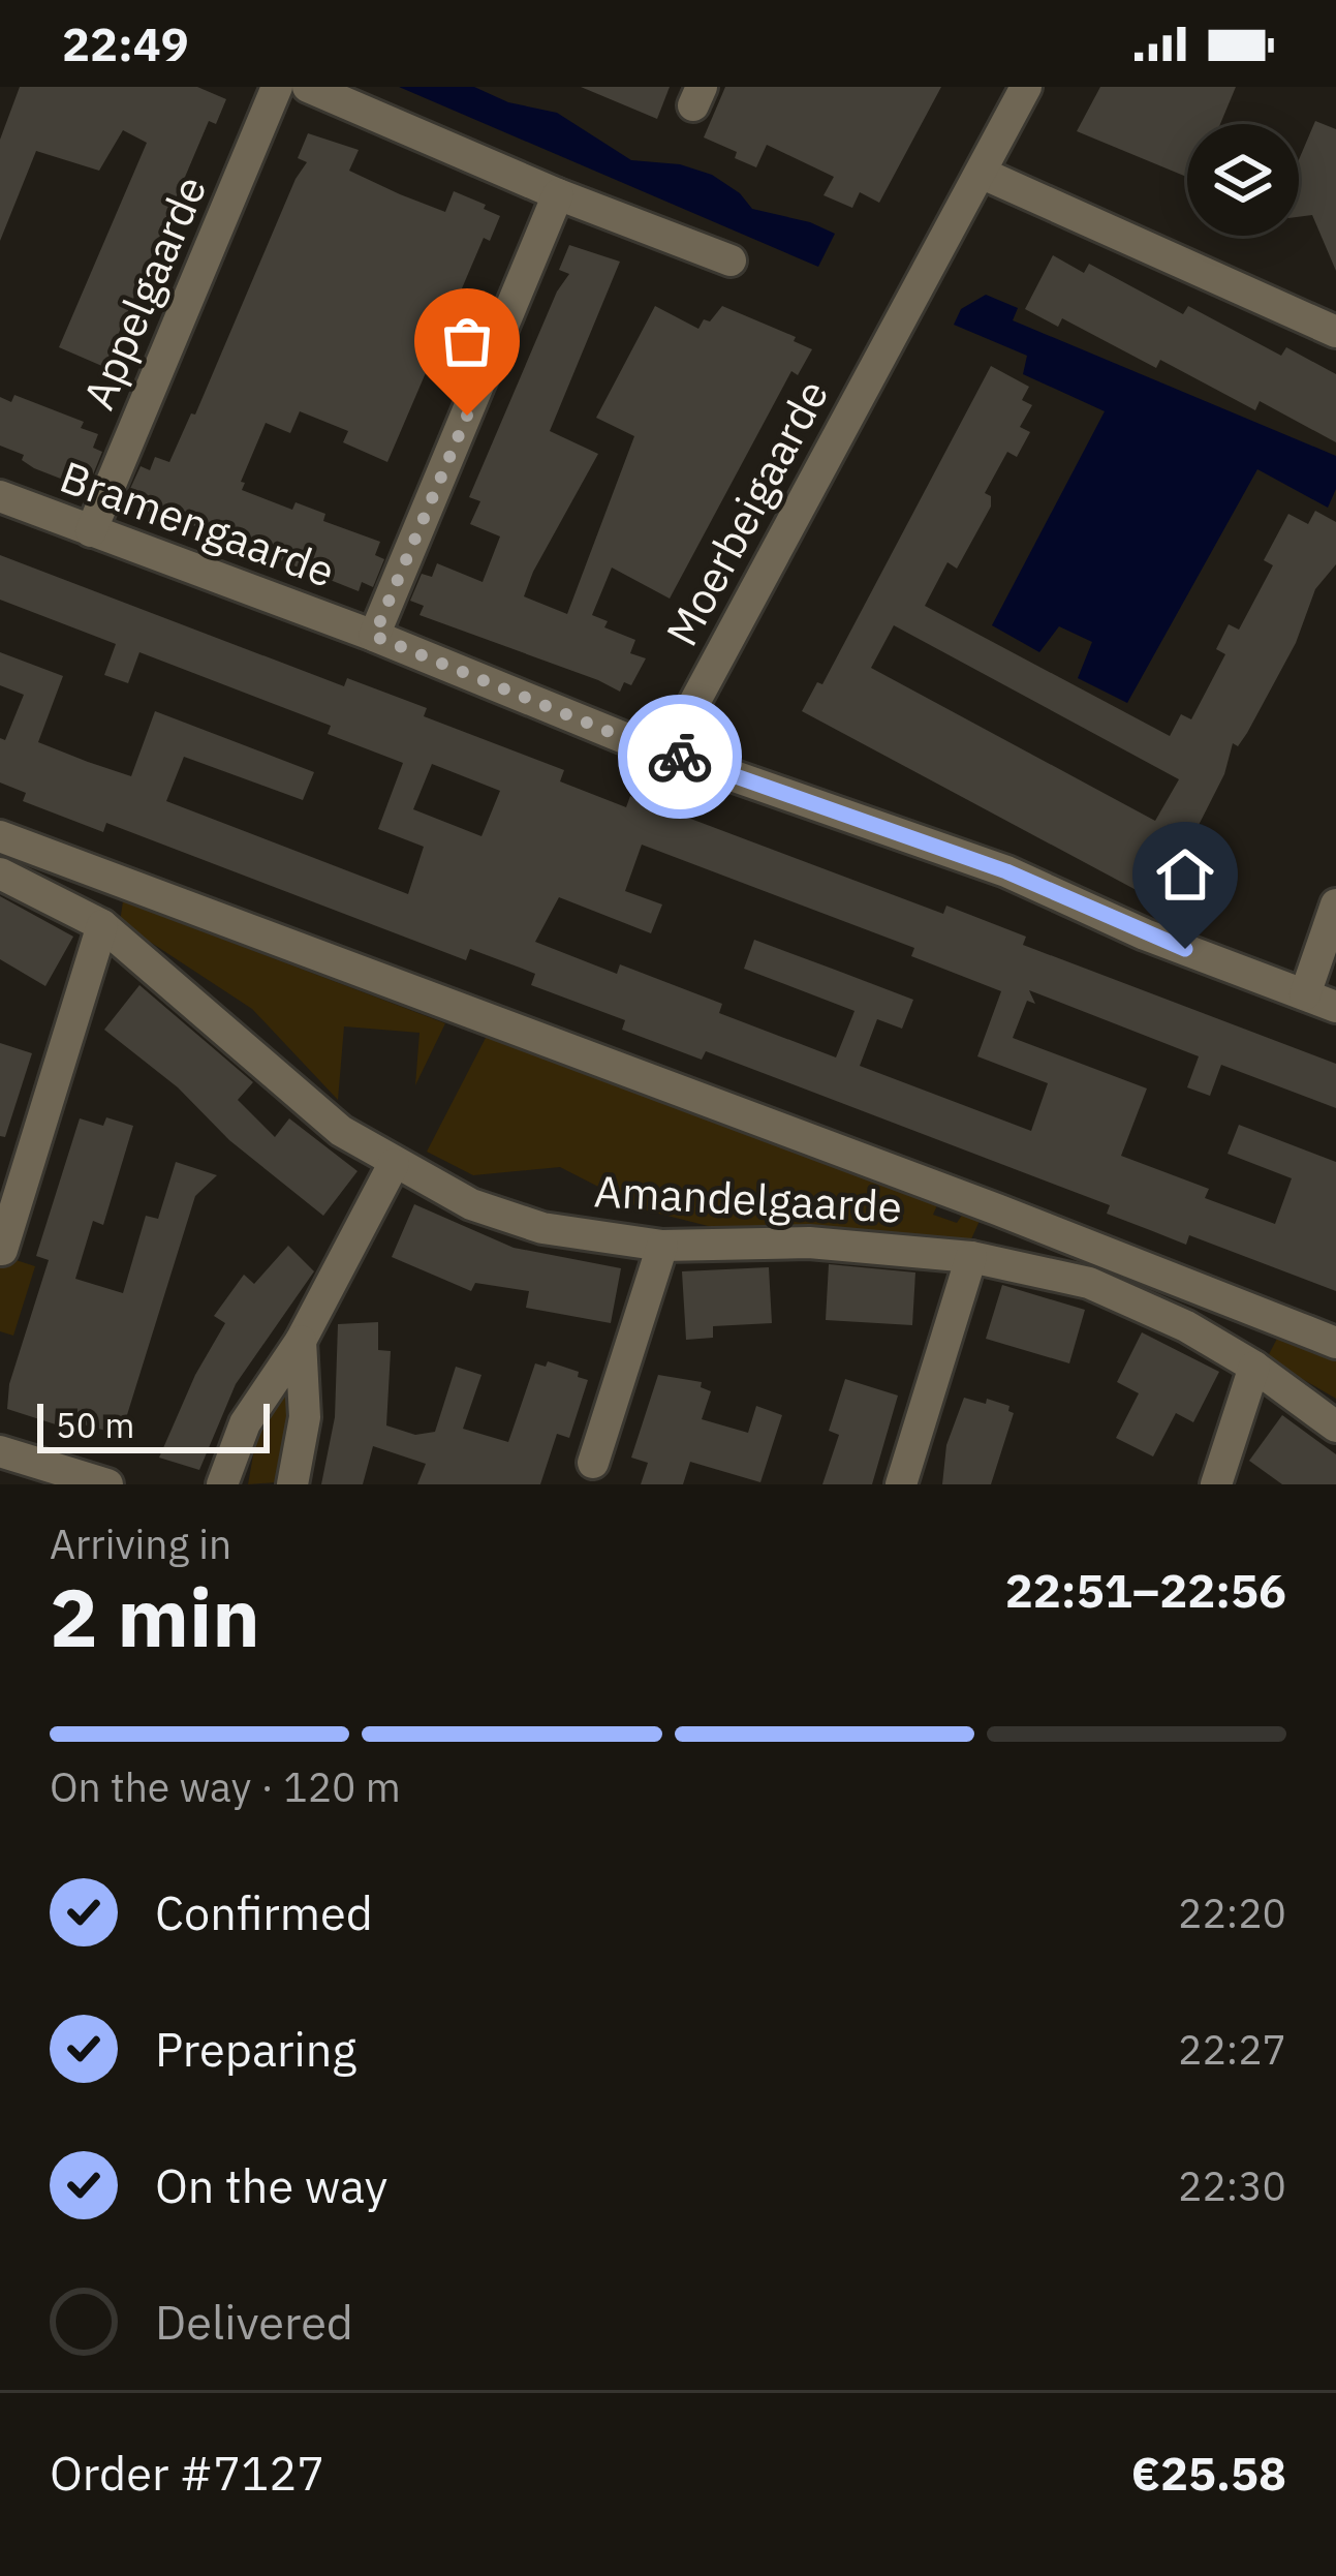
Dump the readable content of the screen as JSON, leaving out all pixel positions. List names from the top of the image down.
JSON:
{
  "streets": {
    "street": [
      "Appelgaarde",
      "Moerbeigaarde",
      "Bramengaarde",
      "Amandelgaarde"
    ]
  },
  "crossings": [
    ["Appelgaarde", "Bramengaarde"],
    ["Moerbeigaarde", "Bramengaarde"]
  ],
  "scale_bar": "50 m",
  "page": {
    "status": "22:49",
    "scale": "50 m",
    "heading": ["2 min", "Arriving in", "22:51–22:56"],
    "panel": ["Order #7127", "€25.58"],
    "bar": "On the way · 120 m",
    "list": [
      ["Confirmed", "22:20"],
      ["Preparing", "22:27"],
      ["On the way", "22:30"],
      "Delivered"
    ]
  }
}
